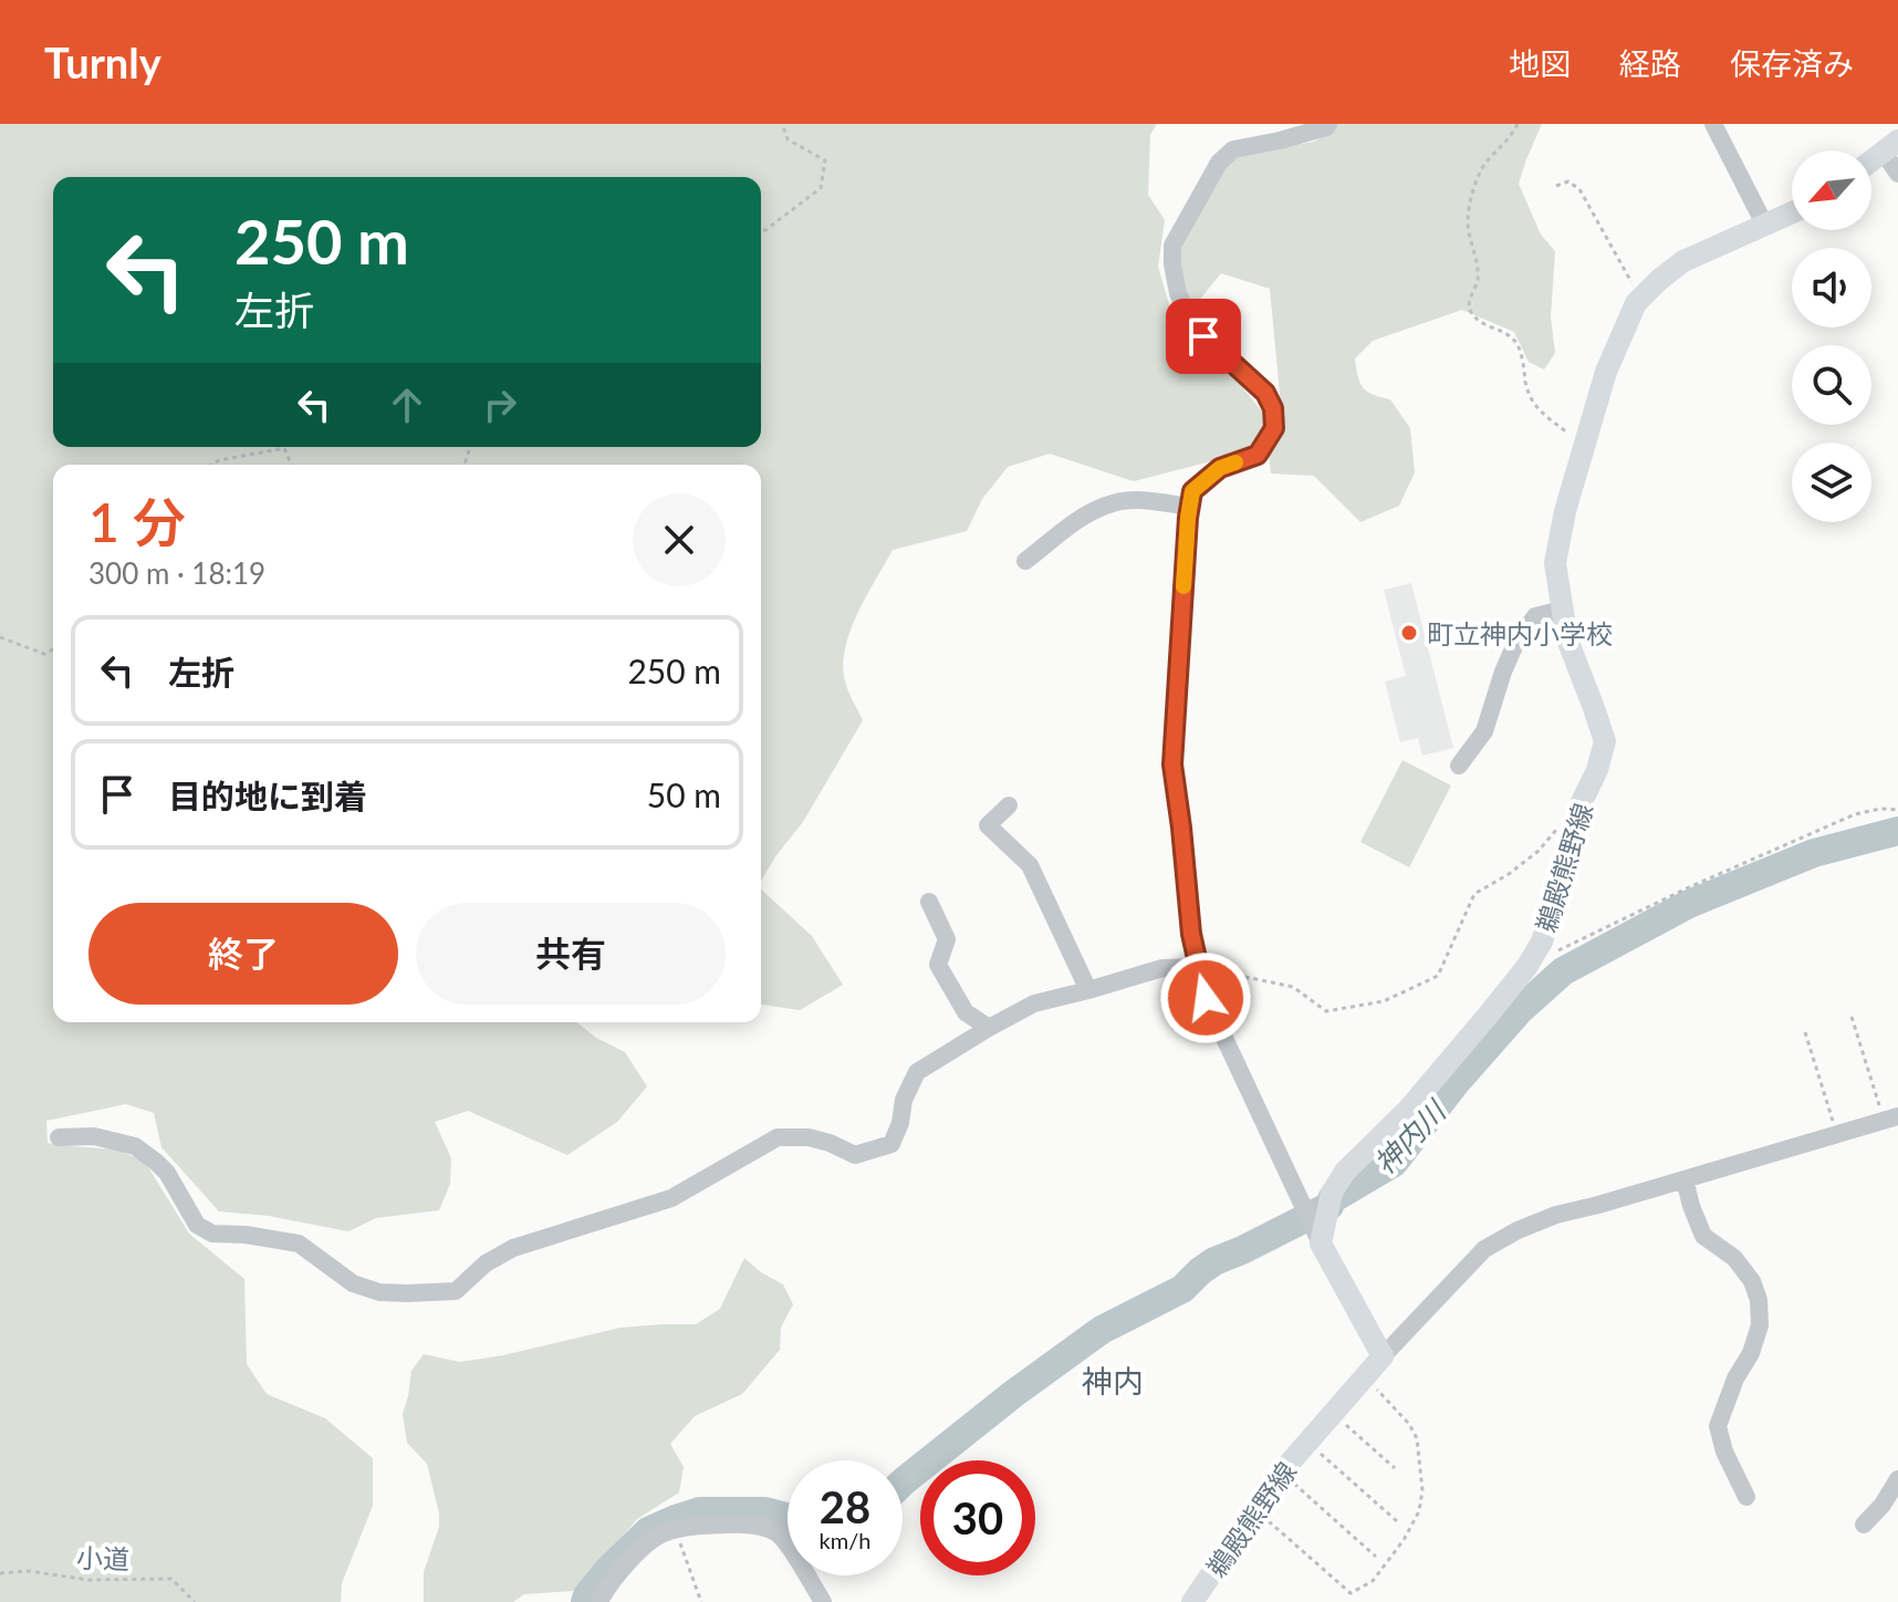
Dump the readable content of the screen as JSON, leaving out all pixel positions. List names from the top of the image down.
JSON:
{
  "streets": {
    "main road": ["鵜殿熊野線"],
    "path": ["小道"]
  },
  "districts": ["神内"],
  "water": ["神内川"],
  "places": ["町立神内小学校"],
  "north": "bottom left",
  "page": {
    "header": "Turnly",
    "nav": ["地図", "経路", "保存済み"],
    "turn": ["250 m", "左折"],
    "heading": ["1 分", "300 m · 18:19"],
    "list": [
      {
        "name": "左折",
        "value": "250 m"
      },
      {
        "name": "目的地に到着",
        "value": "50 m"
      }
    ],
    "buttons": ["終了", "共有"],
    "speed": "28 km/h",
    "limit": "30"
  }
}
